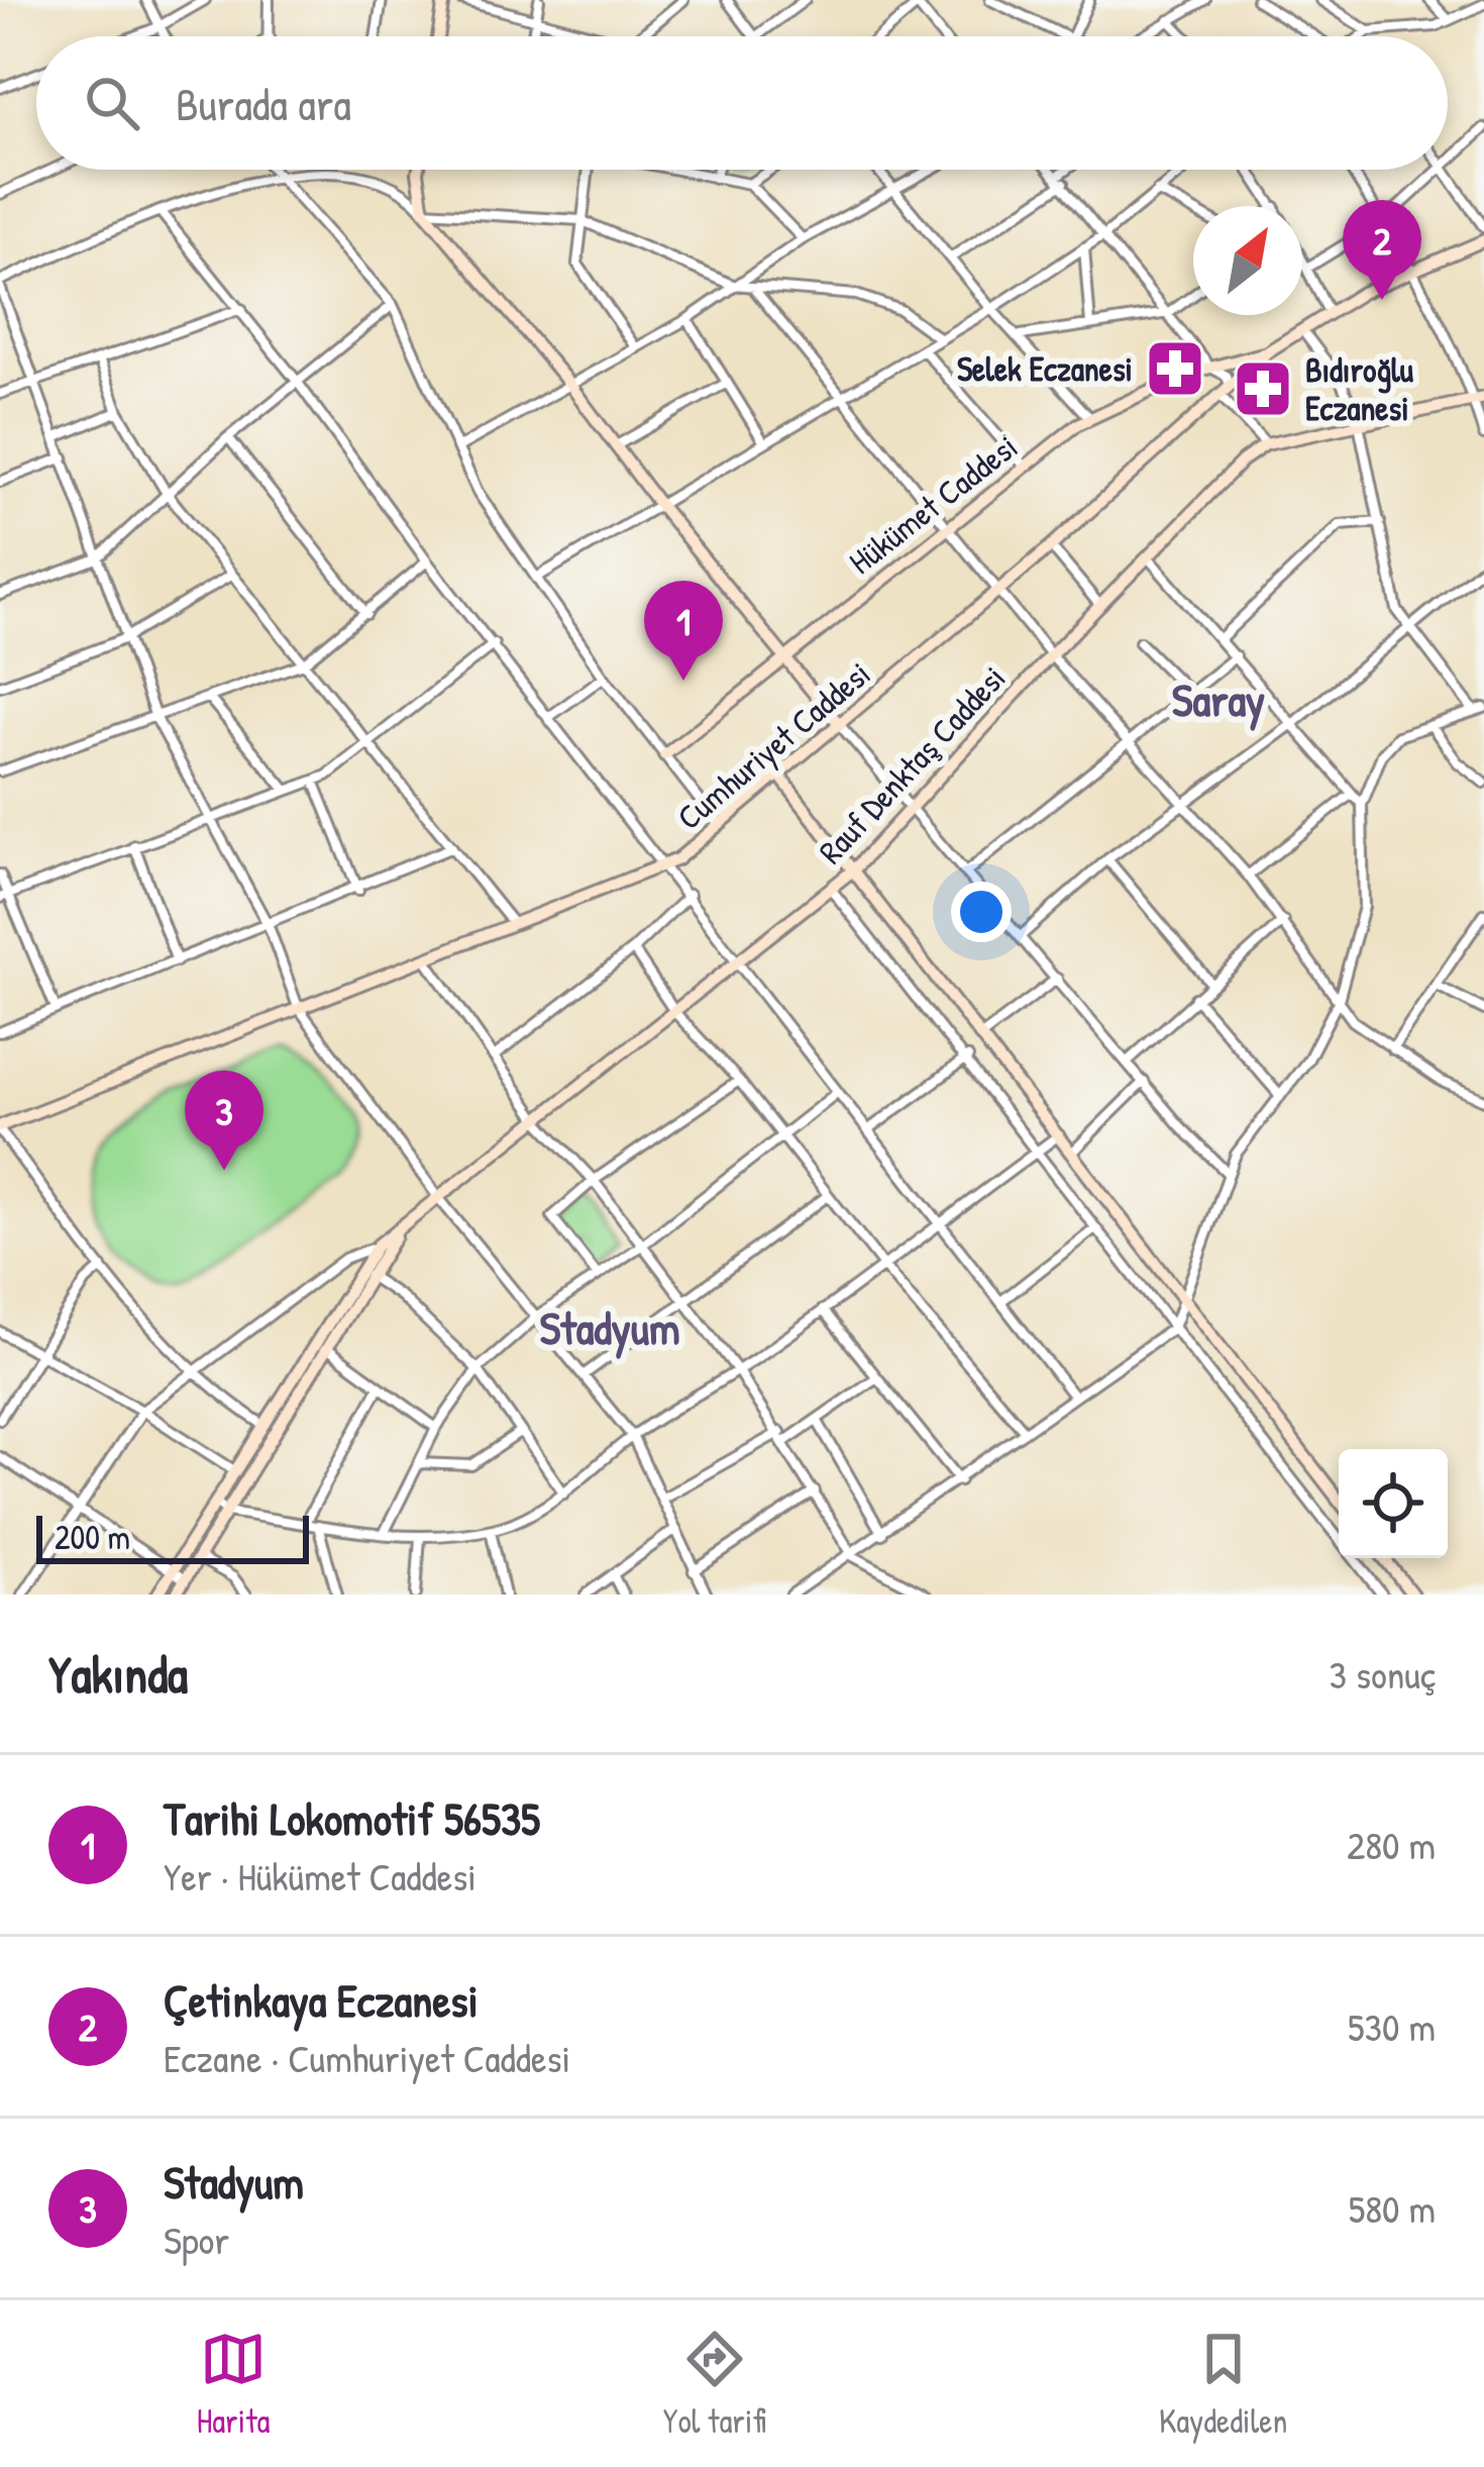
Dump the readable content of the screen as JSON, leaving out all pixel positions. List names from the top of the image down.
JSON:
{
  "streets": {
    "street": ["Hükümet Caddesi", "Cumhuriyet Caddesi", "Rauf Denktaş Caddesi"]
  },
  "crossings": [
    ["Hükümet Caddesi", "Cumhuriyet Caddesi"]
  ],
  "districts": ["Saray", "Stadyum"],
  "places": {
    "pharmacy": ["Selek Eczanesi", "Bıdıroğlu Eczanesi"]
  },
  "scale_bar": "200 m",
  "north": "top right",
  "page": {
    "search": "Burada ara",
    "pins": ["2", "1", "3"],
    "scale": "200 m",
    "heading": ["Yakında", "3 sonuç"],
    "list": [
      {
        "mark": "1",
        "name": "Tarihi Lokomotif 56535",
        "note": "Yer · Hükümet Caddesi",
        "value": "280 m"
      },
      {
        "mark": "2",
        "name": "Çetinkaya Eczanesi",
        "note": "Eczane · Cumhuriyet Caddesi",
        "value": "530 m"
      },
      {
        "mark": "3",
        "name": "Stadyum",
        "note": "Spor",
        "value": "580 m"
      }
    ],
    "nav": ["Harita", "Yol tarifi", "Kaydedilen"]
  }
}
